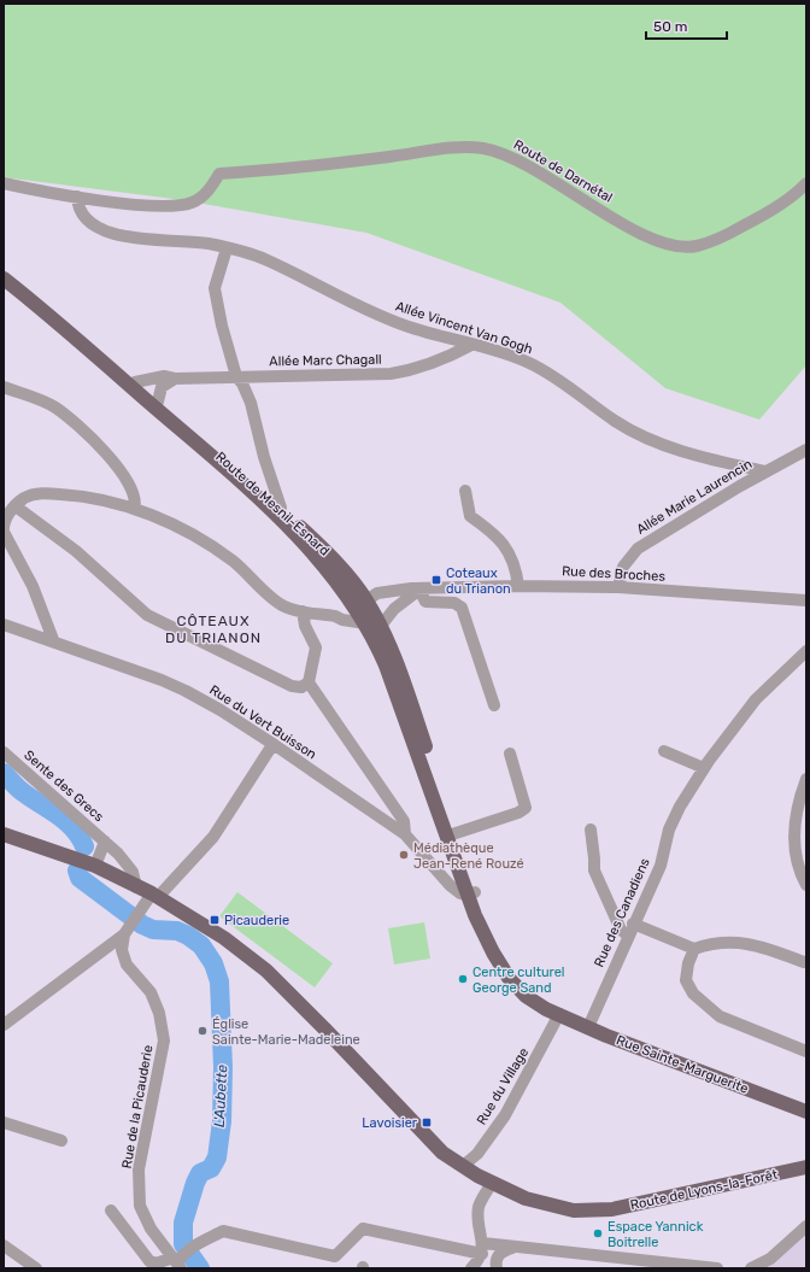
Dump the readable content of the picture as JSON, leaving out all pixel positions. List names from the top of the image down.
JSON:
{
  "streets": {
    "main road": ["Route de Mesnil-Esnard", "Rue Sainte-Marguerite", "Route de Lyons-la-Forêt"],
    "street": [
      "Route de Darnétal",
      "Allée Vincent Van Gogh",
      "Allée Marc Chagall",
      "Allée Marie Laurencin",
      "Rue des Broches",
      "Rue du Vert Buisson",
      "Sente des Grecs",
      "Rue des Canadiens",
      "Rue du Village",
      "Rue de la Picauderie"
    ]
  },
  "crossings": [
    ["Route de Darnétal", "Allée Vincent Van Gogh"],
    ["Allée Vincent Van Gogh", "Allée Marc Chagall"],
    ["Allée Vincent Van Gogh", "Allée Marie Laurencin"],
    ["Allée Marc Chagall", "Route de Mesnil-Esnard"],
    ["Allée Marie Laurencin", "Rue des Broches"],
    ["Route de Mesnil-Esnard", "Rue des Broches"],
    ["Route de Mesnil-Esnard", "Rue du Vert Buisson"],
    ["Route de Mesnil-Esnard", "Rue Sainte-Marguerite"],
    ["Rue du Vert Buisson", "Rue Sainte-Marguerite"],
    ["Sente des Grecs", "Route de Lyons-la-Forêt"],
    ["Rue des Canadiens", "Rue Sainte-Marguerite"],
    ["Rue Sainte-Marguerite", "Rue du Village"],
    ["Rue du Village", "Route de Lyons-la-Forêt"]
  ],
  "districts": ["CÔTEAUX DU TRIANON"],
  "water": ["L'Aubette"],
  "places": {
    "transit": ["Coteaux du Trianon", "Picauderie", "Lavoisier"],
    "other": [
      "Médiathèque Jean-René Rouzé",
      "Centre culturel George Sand",
      "Église Sainte-Marie-Madeleine",
      "Espace Yannick Boitrelle"
    ]
  },
  "scale_bar": "50 m"
}
